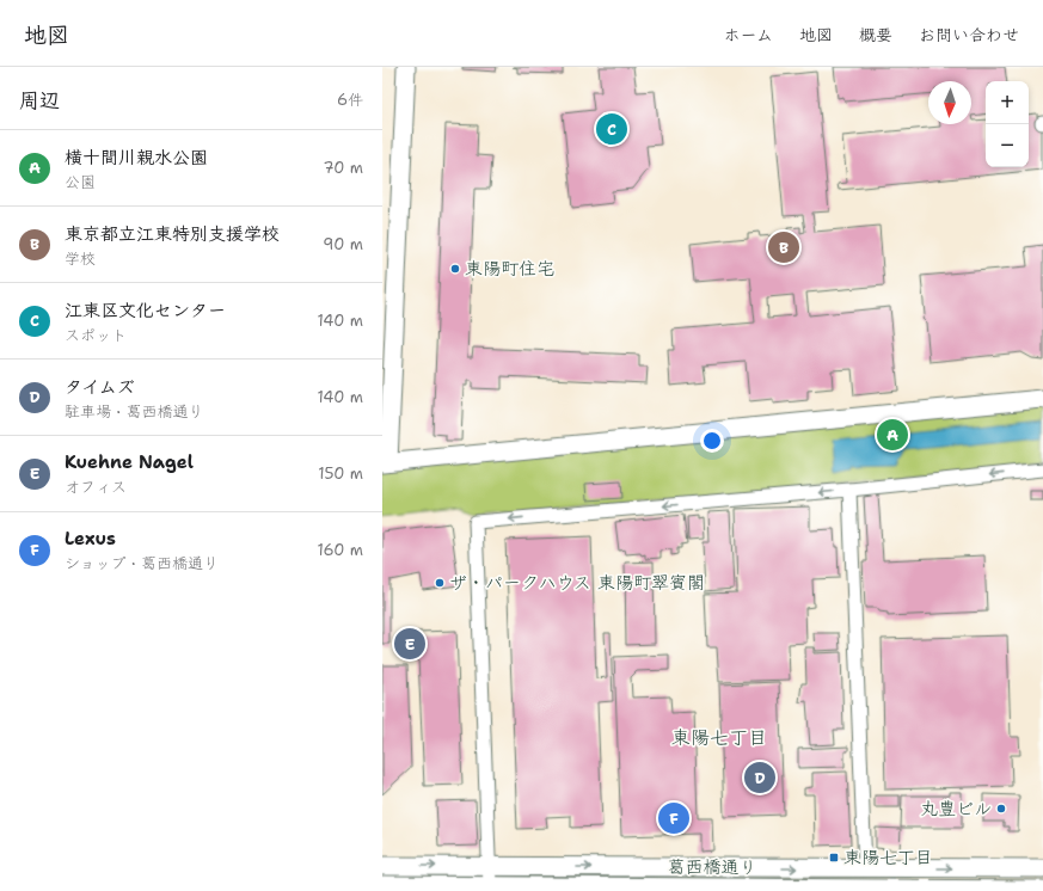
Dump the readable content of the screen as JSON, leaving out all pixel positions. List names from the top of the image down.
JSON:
{
  "streets": {
    "main road": ["葛西橋通り"]
  },
  "districts": ["東陽七丁目"],
  "places": {
    "other": ["東陽町住宅", "ザ・パークハウス 東陽町翠賓閣", "丸豊ビル"],
    "transit": ["東陽七丁目"]
  },
  "north": "bottom",
  "page": {
    "header": "地図",
    "nav": [
      "ホーム",
      "地図",
      "概要",
      "お問い合わせ"
    ],
    "heading": ["周辺", "6件"],
    "map_buttons": ["+", "−"],
    "pins": [
      "C",
      "B",
      "A",
      "E",
      "D",
      "F"
    ],
    "list": [
      {
        "mark": "A",
        "name": "横十間川親水公園",
        "note": "公園",
        "value": "70 m"
      },
      {
        "mark": "B",
        "name": "東京都立江東特別支援学校",
        "note": "学校",
        "value": "90 m"
      },
      {
        "mark": "C",
        "name": "江東区文化センター",
        "note": "スポット",
        "value": "140 m"
      },
      {
        "mark": "D",
        "name": "タイムズ",
        "note": "駐車場 · 葛西橋通り",
        "value": "140 m"
      },
      {
        "mark": "E",
        "name": "Kuehne Nagel",
        "note": "オフィス",
        "value": "150 m"
      },
      {
        "mark": "F",
        "name": "Lexus",
        "note": "ショップ · 葛西橋通り",
        "value": "160 m"
      }
    ]
  }
}
